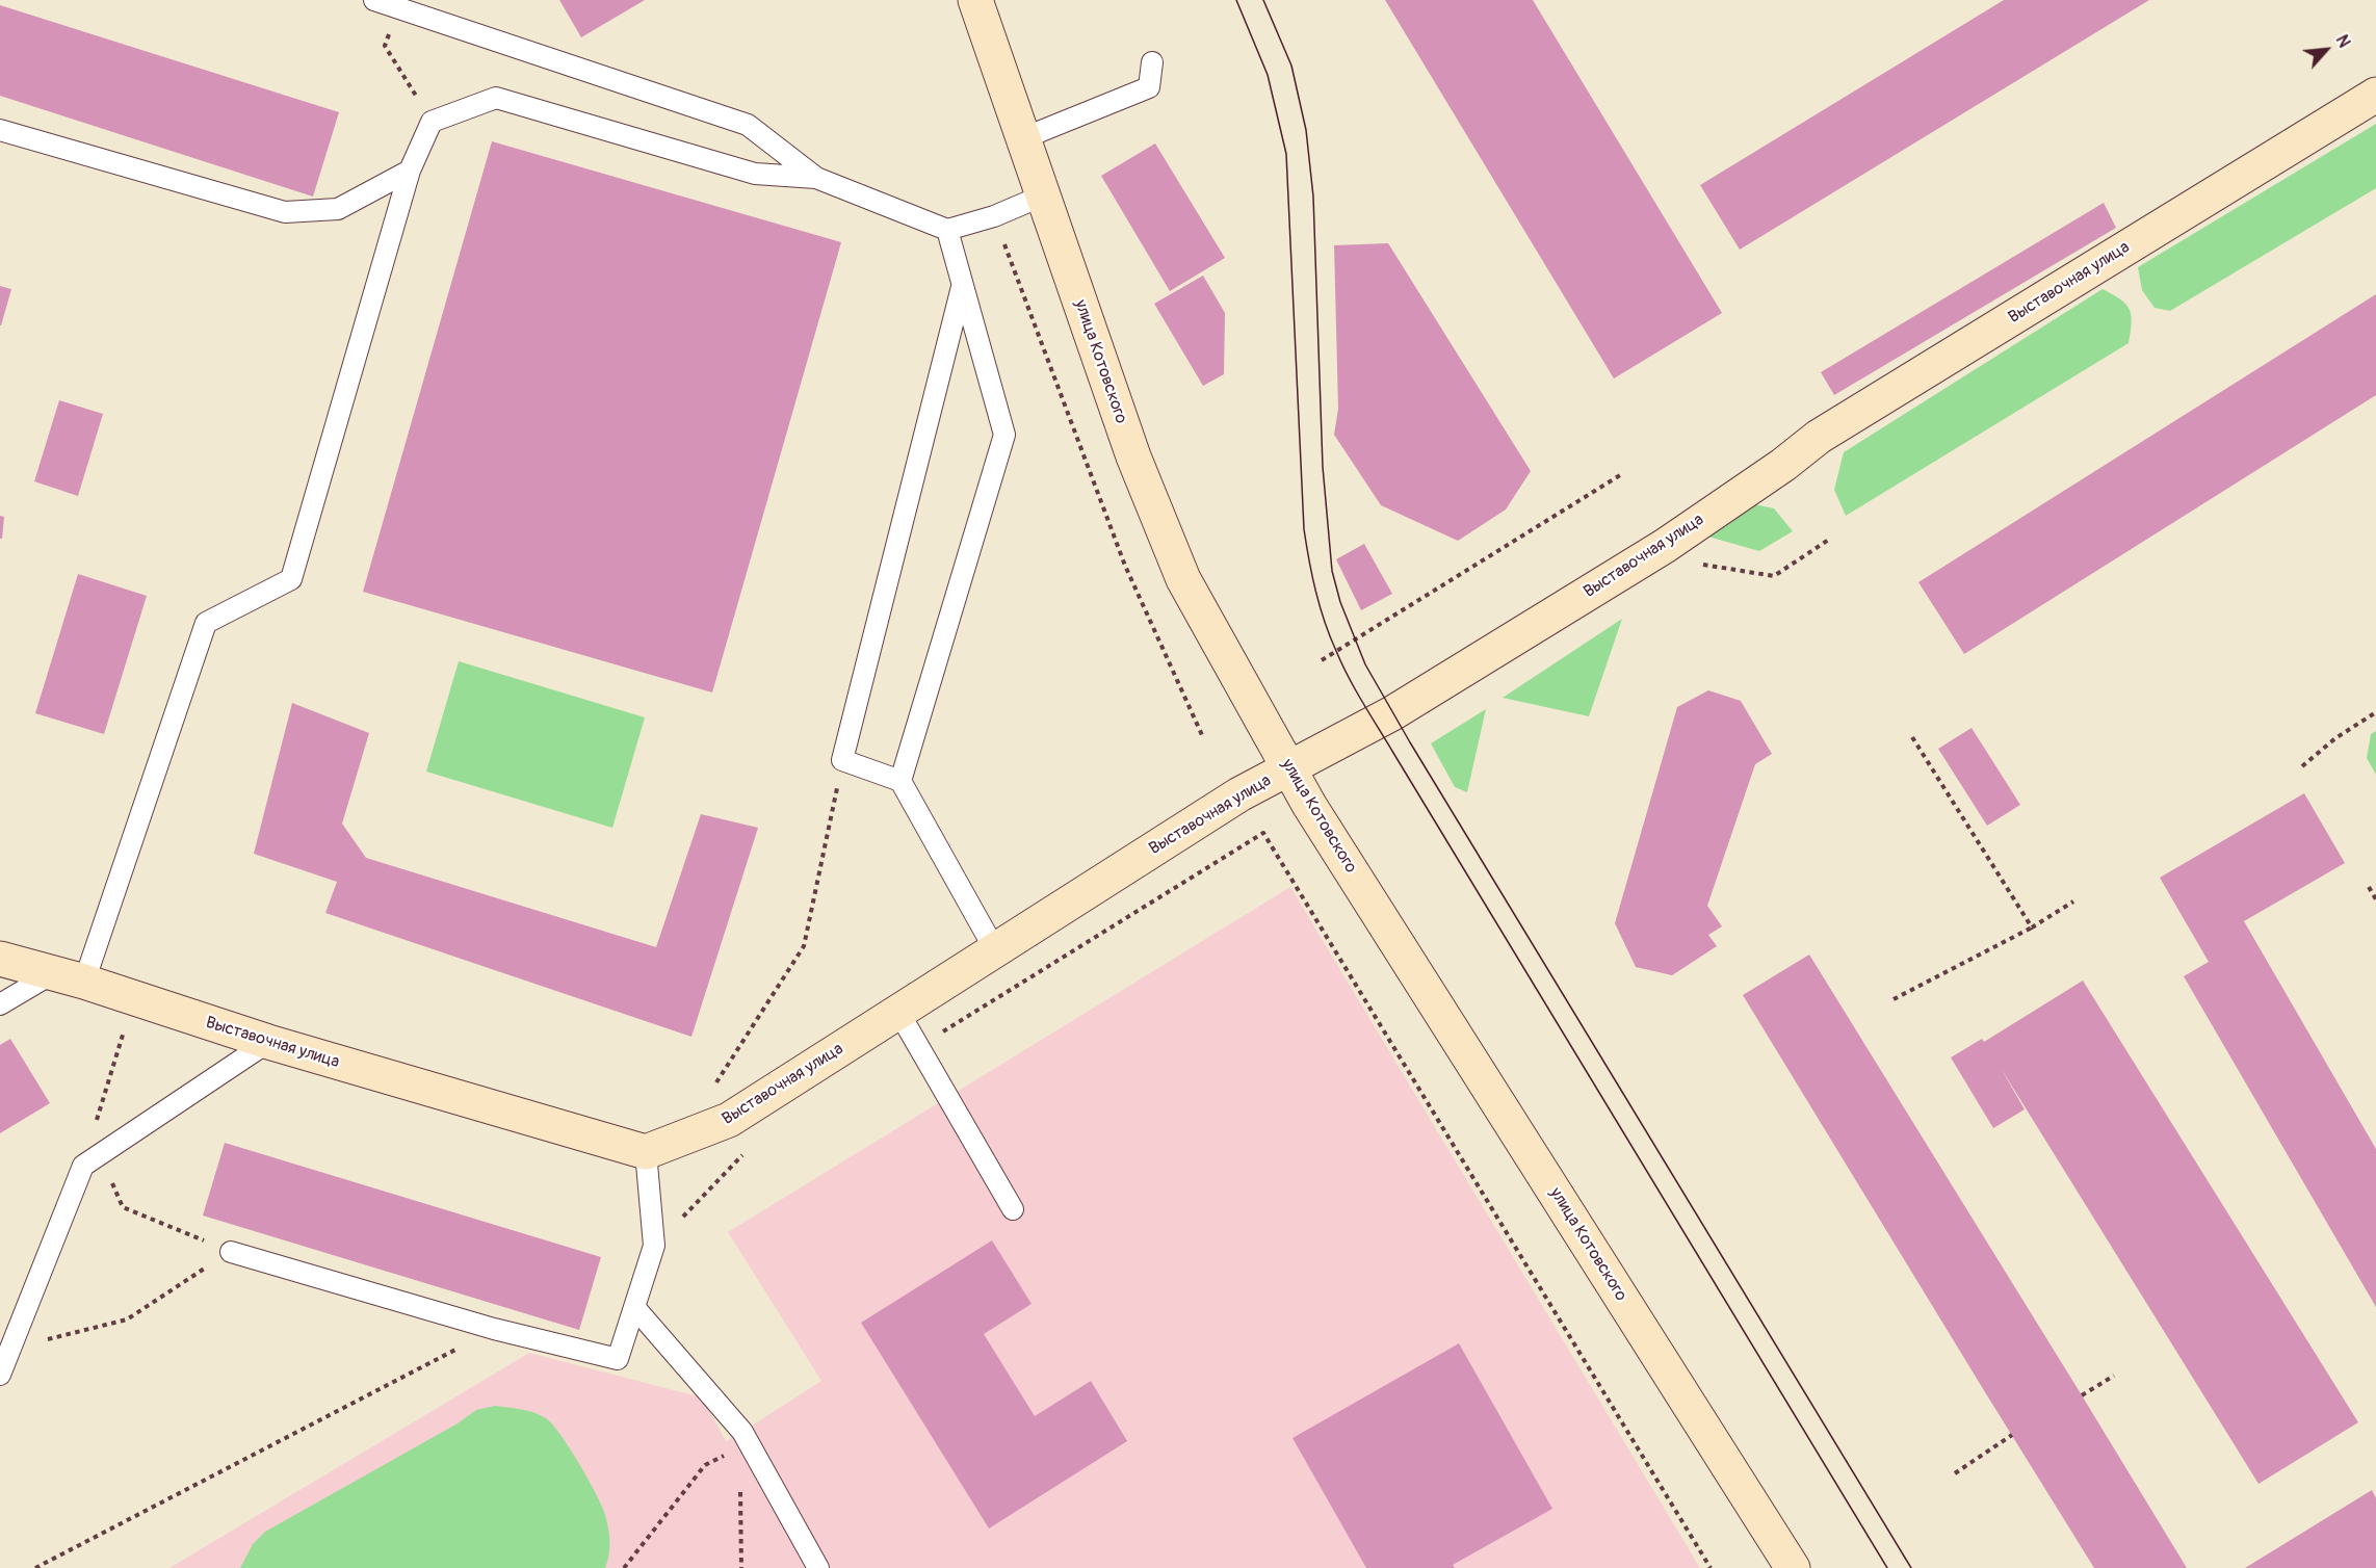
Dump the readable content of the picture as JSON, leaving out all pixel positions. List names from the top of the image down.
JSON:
{
  "streets": {
    "street": ["Выставочная улица", "улица Котовского"]
  },
  "crossings": [
    ["Выставочная улица", "улица Котовского"]
  ],
  "north": "top right"
}
